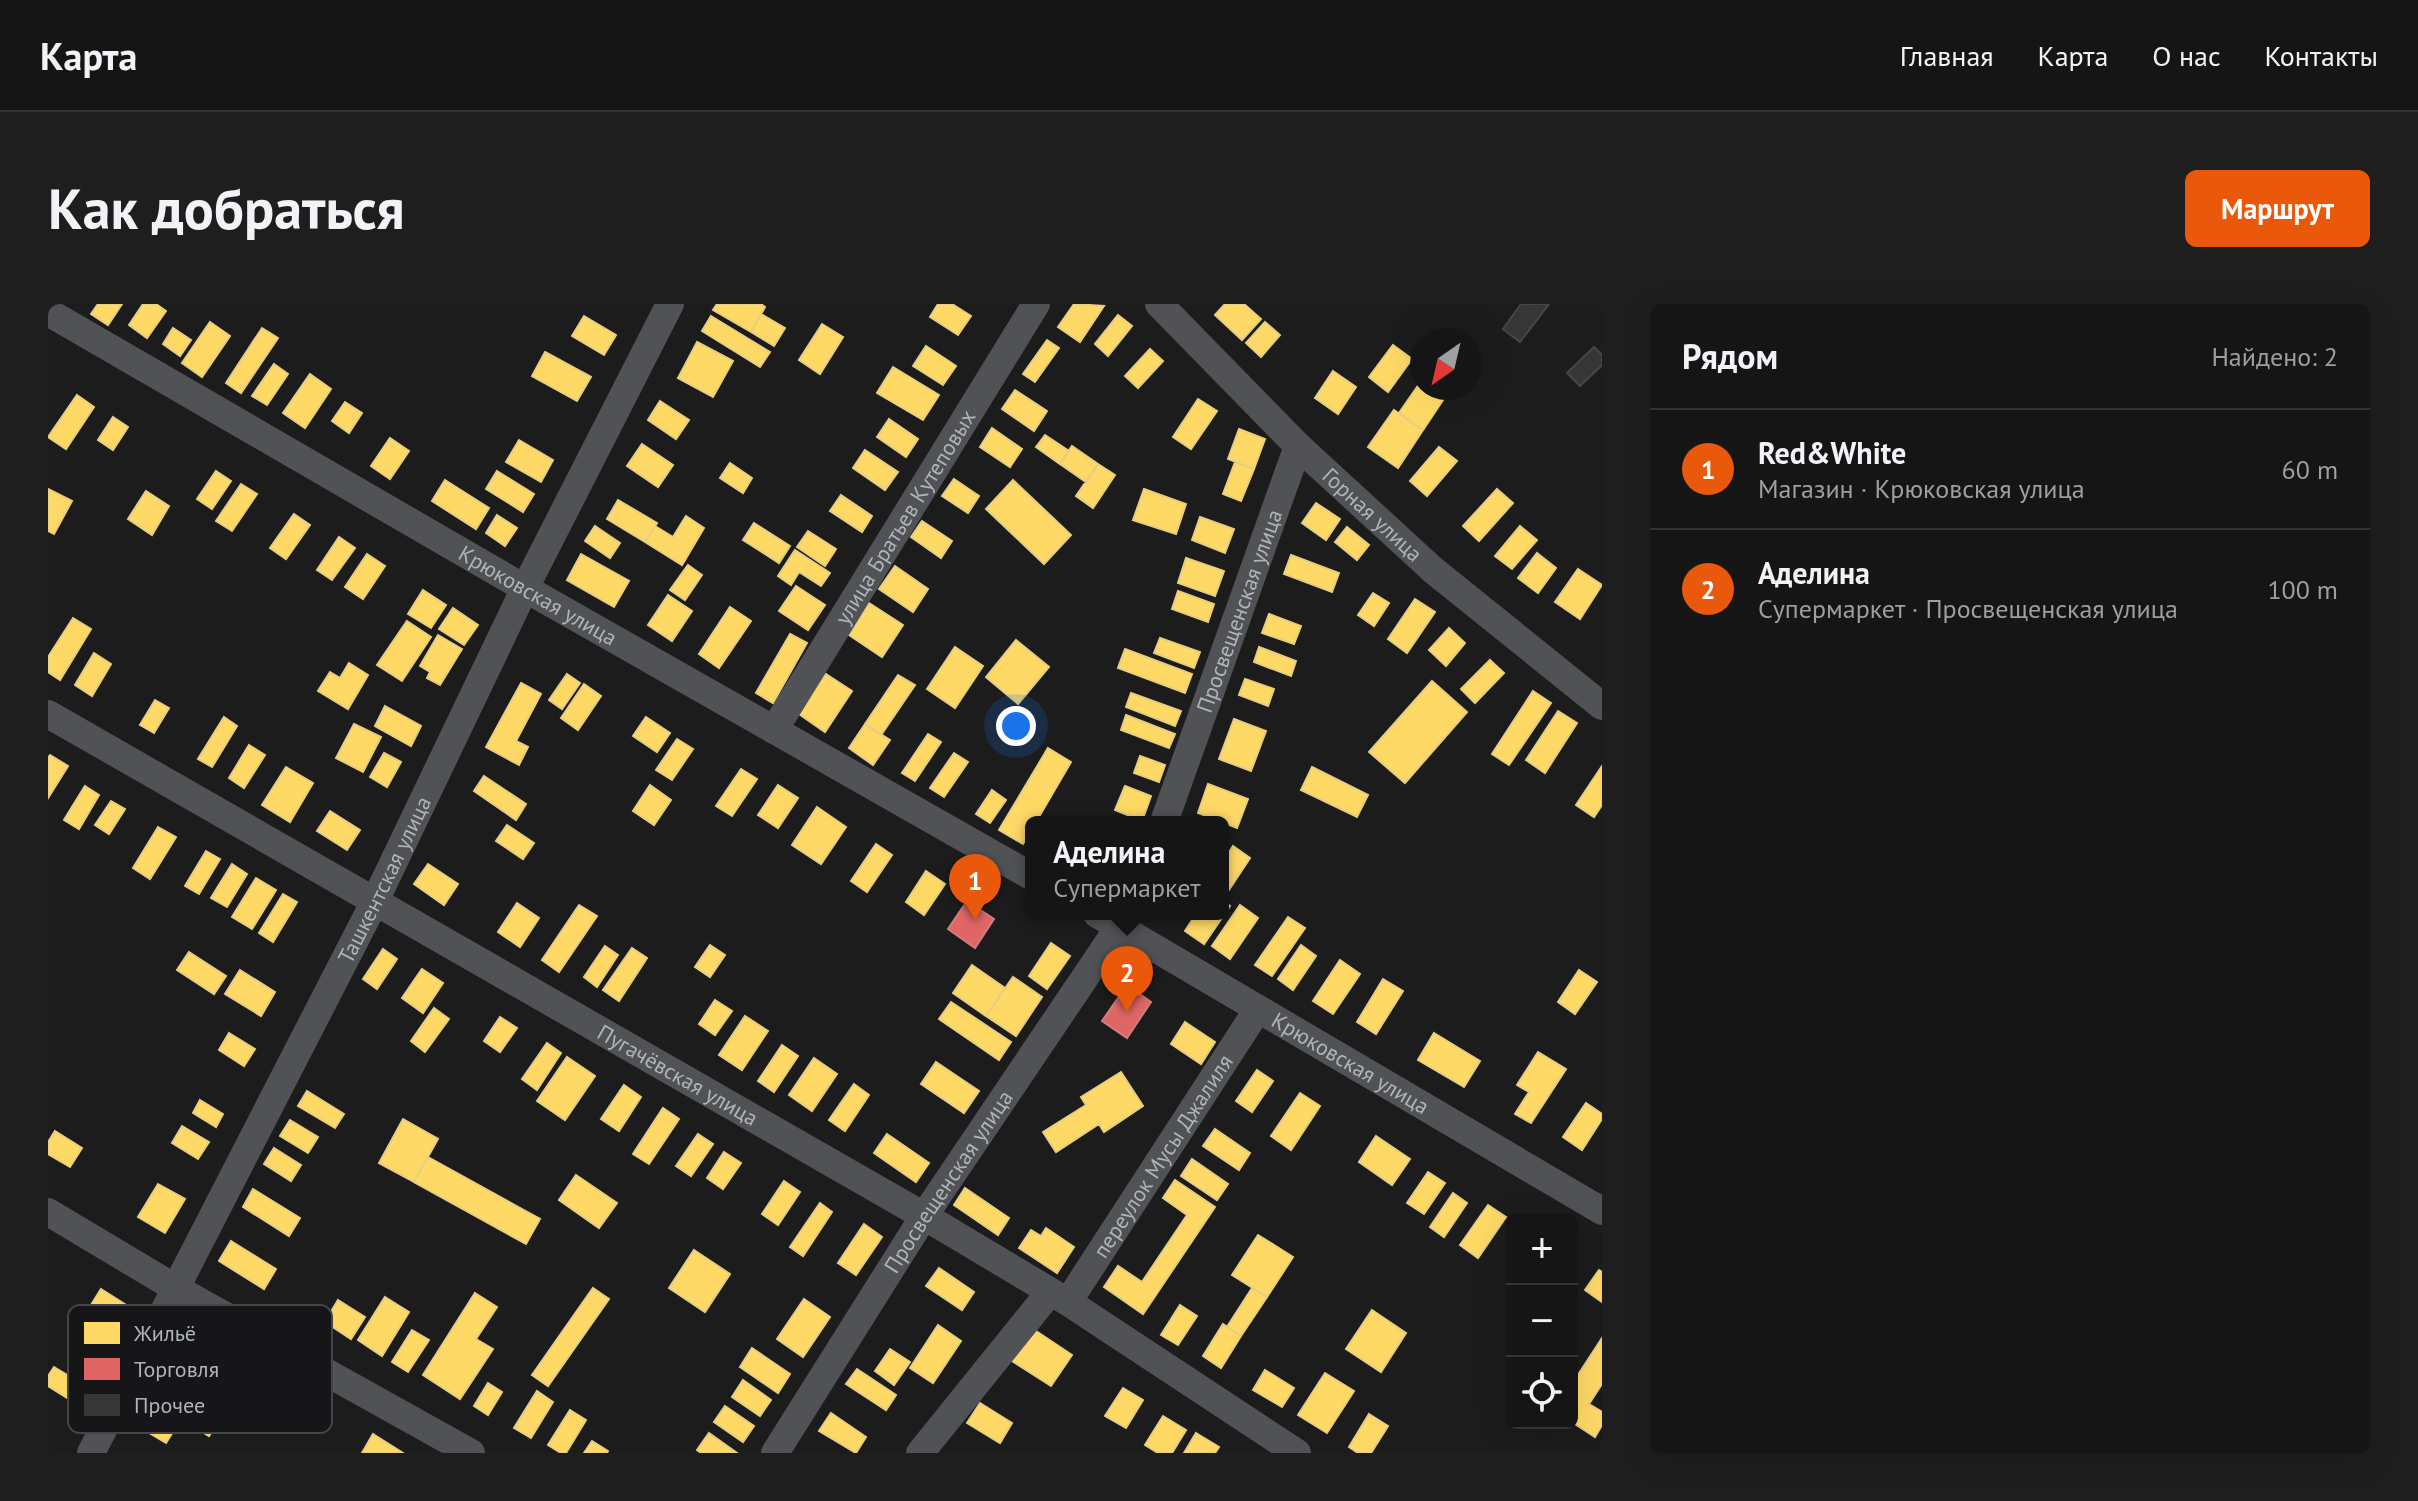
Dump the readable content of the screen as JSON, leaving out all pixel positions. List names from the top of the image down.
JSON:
{
  "streets": {
    "street": [
      "Горная улица",
      "улица Братьев Кутеповых",
      "Крюковская улица",
      "Просвещенская улица",
      "Ташкентская улица",
      "Пугачёвская улица",
      "переулок Мусы Джалиля"
    ]
  },
  "crossings": [
    ["Горная улица", "Просвещенская улица"],
    ["улица Братьев Кутеповых", "Крюковская улица"],
    ["Крюковская улица", "Ташкентская улица"],
    ["Крюковская улица", "переулок Мусы Джалиля"],
    ["Просвещенская улица", "Пугачёвская улица"],
    ["Ташкентская улица", "Пугачёвская улица"],
    ["Пугачёвская улица", "переулок Мусы Джалиля"]
  ],
  "legend": ["Жильё", "Торговля", "Прочее"],
  "north": "bottom left",
  "page": {
    "header": "Карта",
    "nav": [
      "Главная",
      "Карта",
      "О нас",
      "Контакты"
    ],
    "buttons": "Маршрут",
    "title": "Как добраться",
    "heading": ["Рядом", "Найдено: 2"],
    "list": [
      {
        "mark": "1",
        "name": "Red&White",
        "note": "Магазин · Крюковская улица",
        "value": "60 m"
      },
      {
        "mark": "2",
        "name": "Аделина",
        "note": "Супермаркет · Просвещенская улица",
        "value": "100 m"
      }
    ],
    "popup": ["Аделина", "Супермаркет"],
    "pins": ["1", "2"],
    "map_buttons": ["+", "−"]
  }
}
